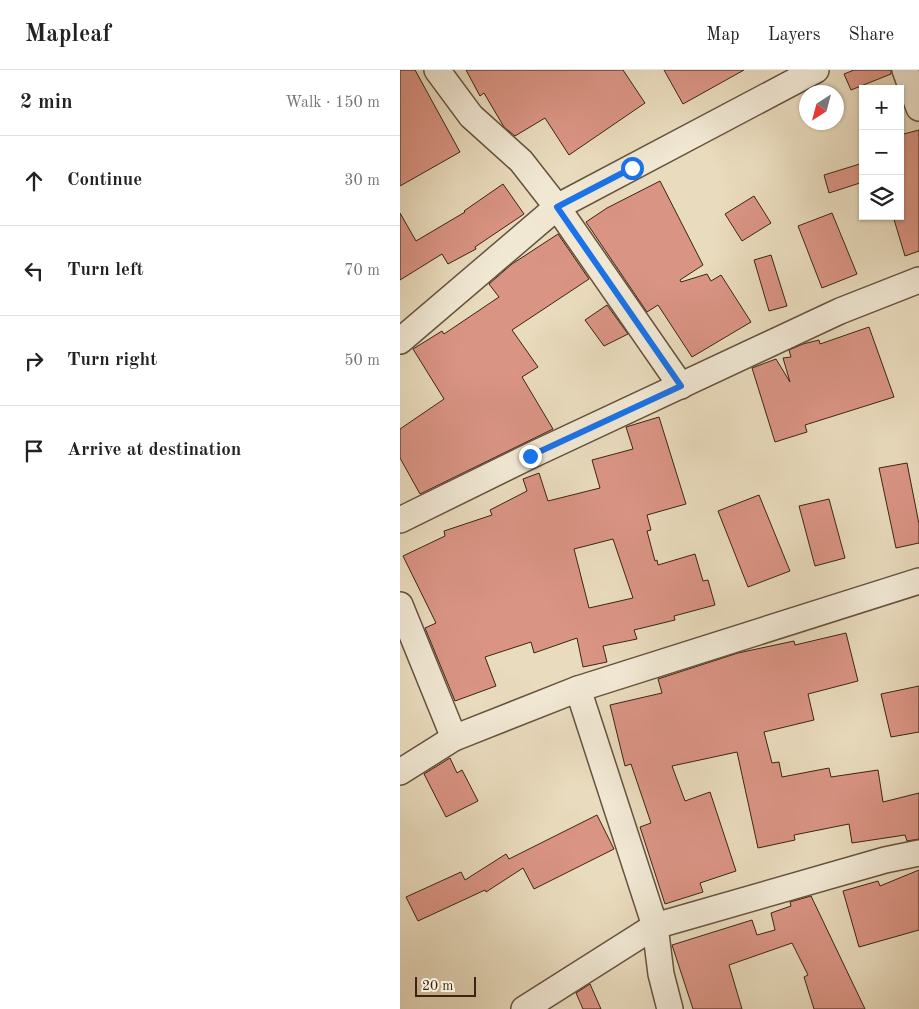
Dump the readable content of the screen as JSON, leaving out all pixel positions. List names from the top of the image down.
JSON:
{
  "scale_bar": "20 m",
  "north": "bottom left",
  "page": {
    "header": "Mapleaf",
    "nav": ["Map", "Layers", "Share"],
    "heading": ["2 min", "Walk · 150 m"],
    "map_buttons": ["+", "−"],
    "list": [
      ["Continue", "30 m"],
      ["Turn left", "70 m"],
      ["Turn right", "50 m"],
      "Arrive at destination"
    ],
    "scale": "20 m"
  }
}
